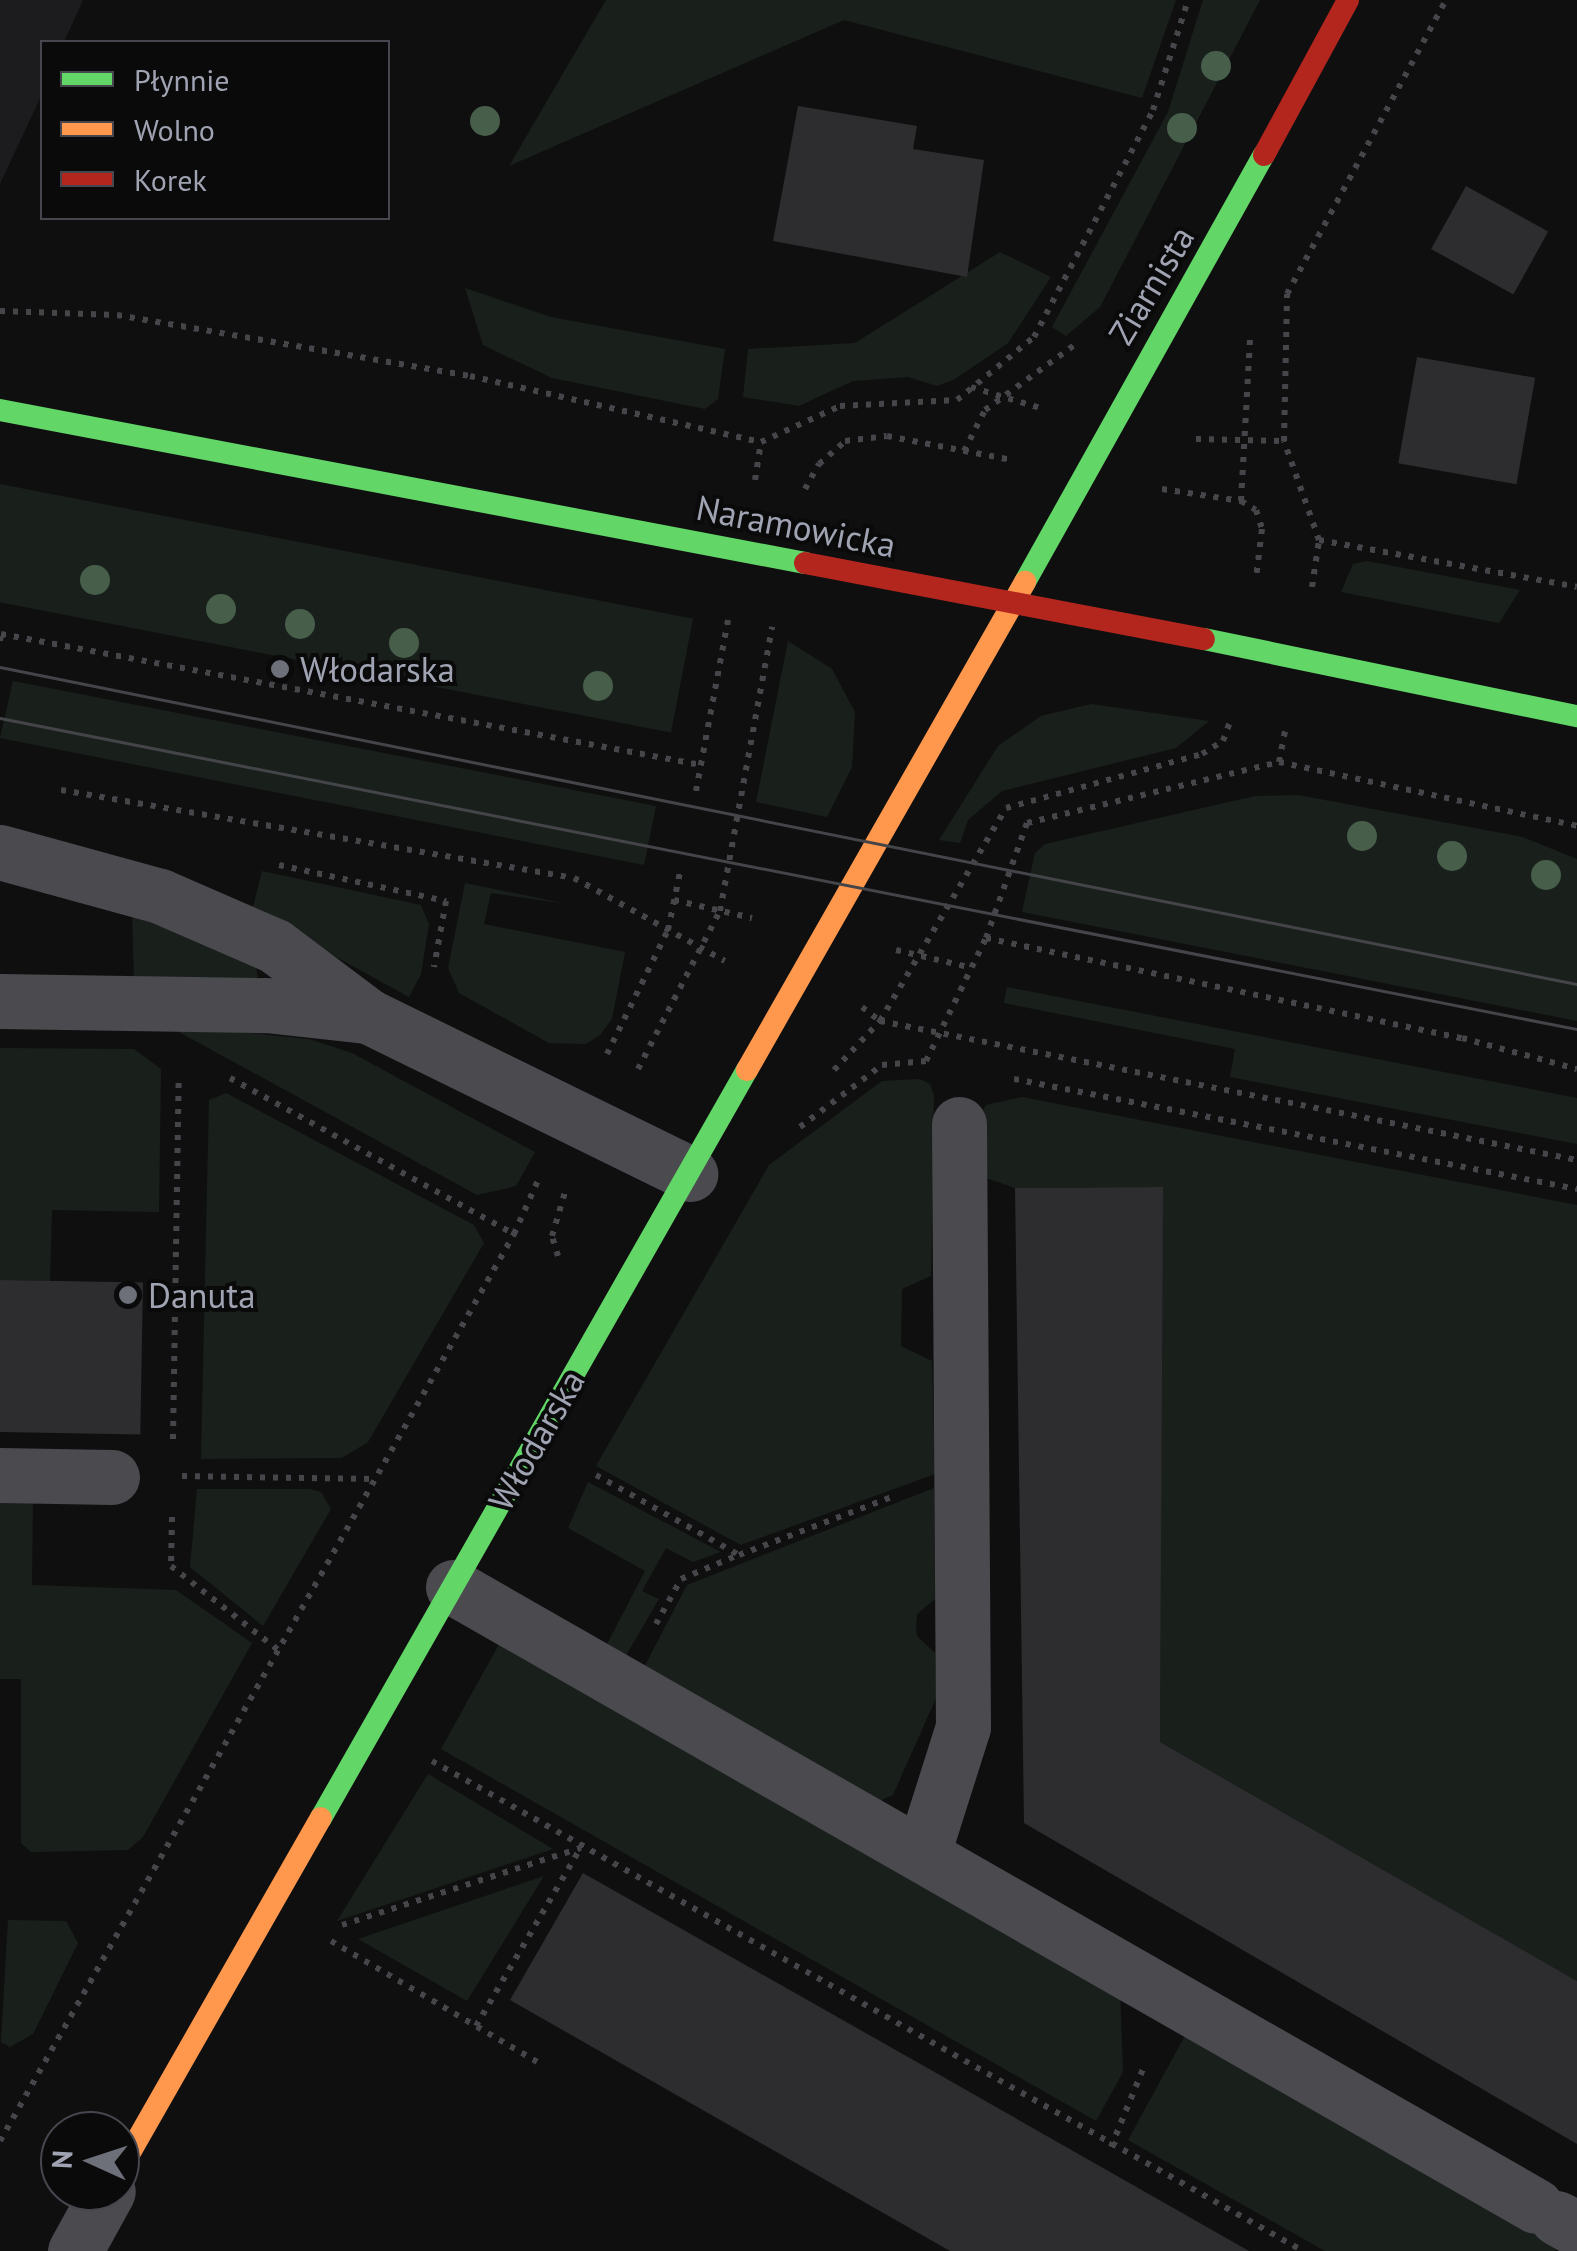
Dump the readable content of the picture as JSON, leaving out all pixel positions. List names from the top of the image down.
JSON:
{
  "streets": {
    "street": ["Ziarnista", "Naramowicka", "Włodarska"]
  },
  "crossings": [
    ["Ziarnista", "Naramowicka"],
    ["Ziarnista", "Włodarska"],
    ["Naramowicka", "Włodarska"]
  ],
  "places": ["Włodarska", "Danuta"],
  "legend": ["Płynnie", "Wolno", "Korek"],
  "north": "left"
}
